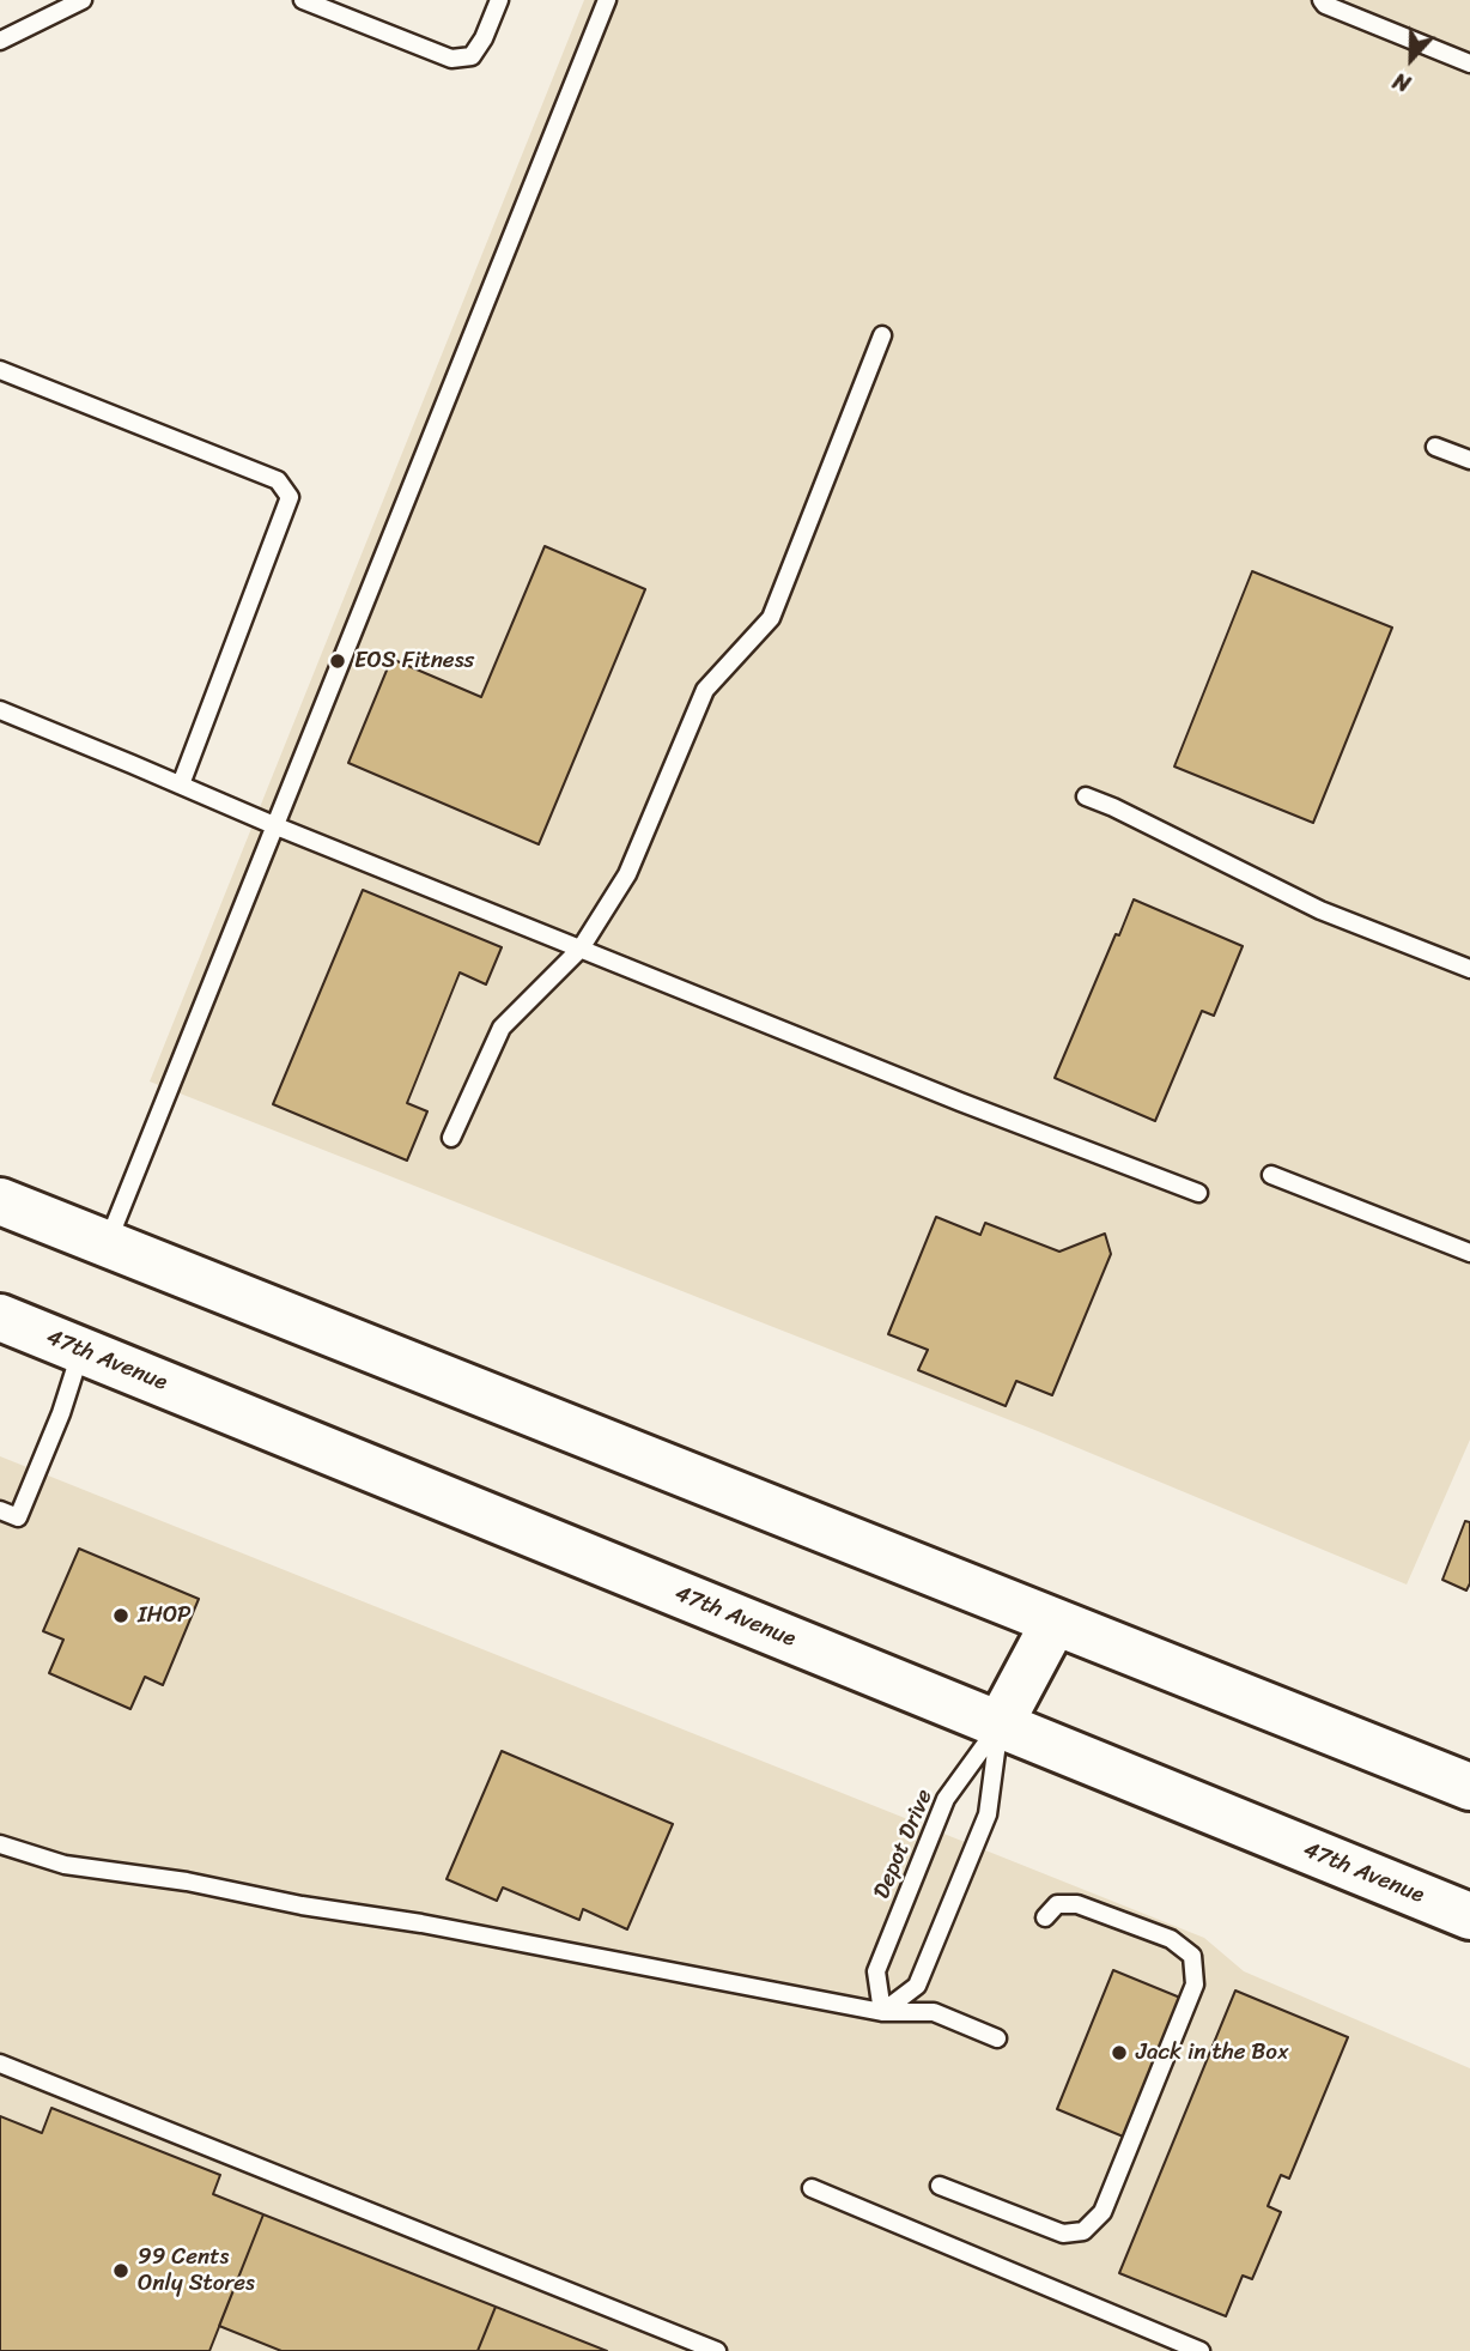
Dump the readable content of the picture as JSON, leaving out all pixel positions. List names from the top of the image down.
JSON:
{
  "streets": {
    "main road": ["47th Avenue"],
    "lane": ["Depot Drive"]
  },
  "crossings": [
    ["47th Avenue", "Depot Drive"]
  ],
  "places": [
    "EOS Fitness",
    "IHOP",
    "Jack in the Box",
    "99 Cents Only Stores"
  ],
  "north": "bottom"
}
